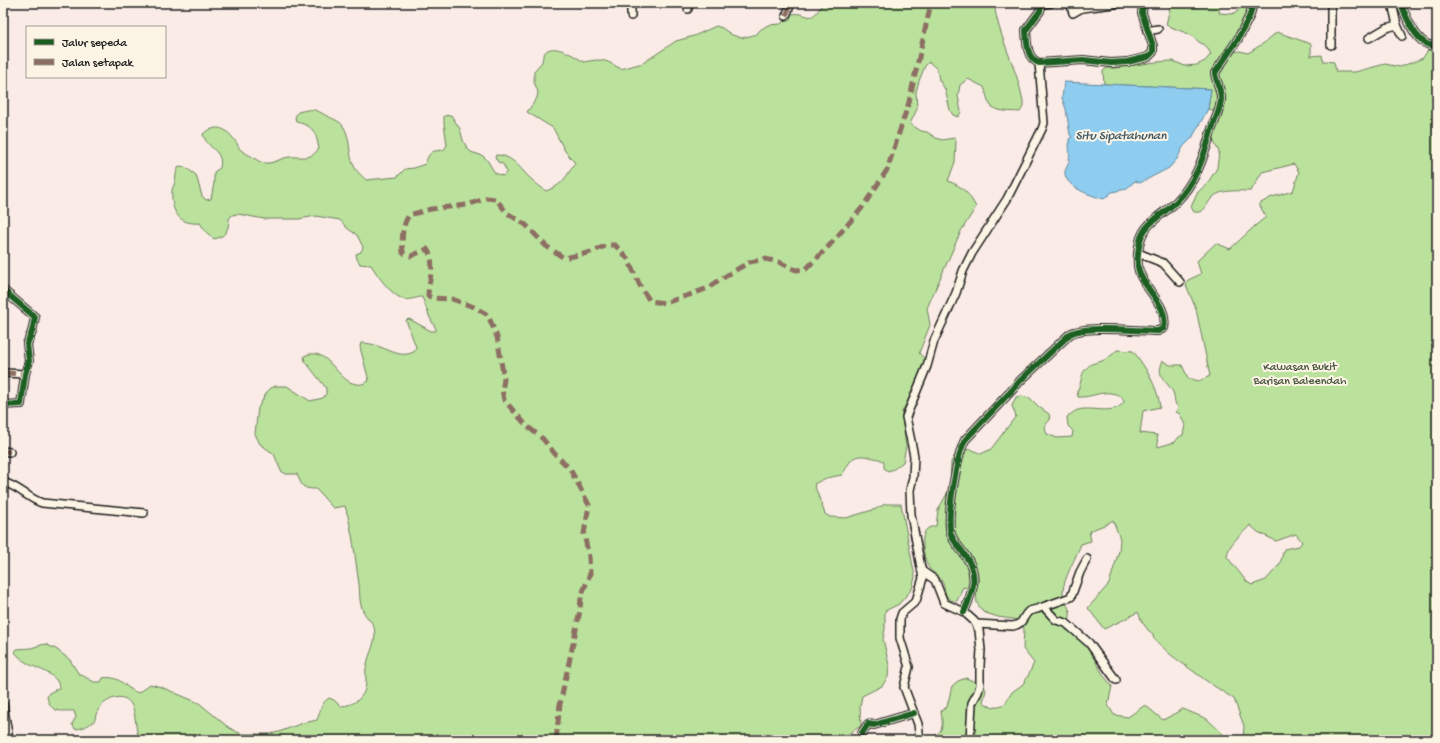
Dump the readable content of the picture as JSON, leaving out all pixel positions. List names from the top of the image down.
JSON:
{
  "water": ["Situ Sipatahunan"],
  "parks": ["Kawasan Bukit Barisan Baleendah"],
  "legend": ["Jalur sepeda", "Jalan setapak"]
}
